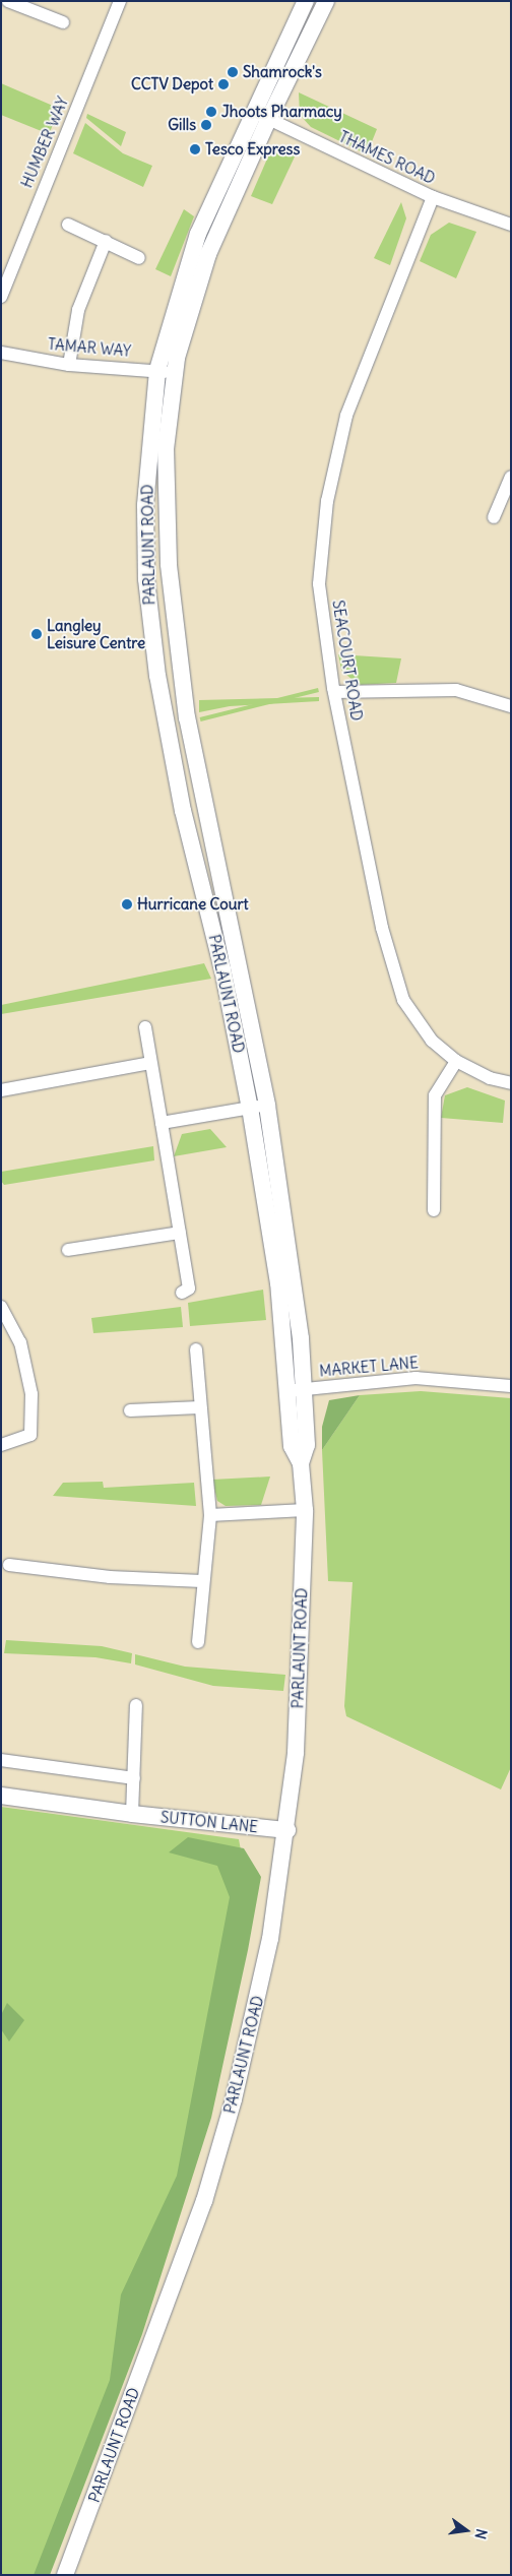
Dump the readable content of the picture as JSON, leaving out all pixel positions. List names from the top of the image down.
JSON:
{
  "streets": {
    "street": [
      "HUMBER WAY",
      "THAMES ROAD",
      "TAMAR WAY",
      "PARLAUNT ROAD",
      "SEACOURT ROAD",
      "MARKET LANE",
      "SUTTON LANE"
    ]
  },
  "crossings": [
    ["THAMES ROAD", "PARLAUNT ROAD"],
    ["THAMES ROAD", "SEACOURT ROAD"],
    ["TAMAR WAY", "PARLAUNT ROAD"],
    ["PARLAUNT ROAD", "MARKET LANE"],
    ["PARLAUNT ROAD", "SUTTON LANE"]
  ],
  "places": [
    "Shamrock's",
    "CCTV Depot",
    "Jhoots Pharmacy",
    "Gills",
    "Tesco Express",
    "Langley Leisure Centre",
    "Hurricane Court"
  ],
  "north": "right"
}
